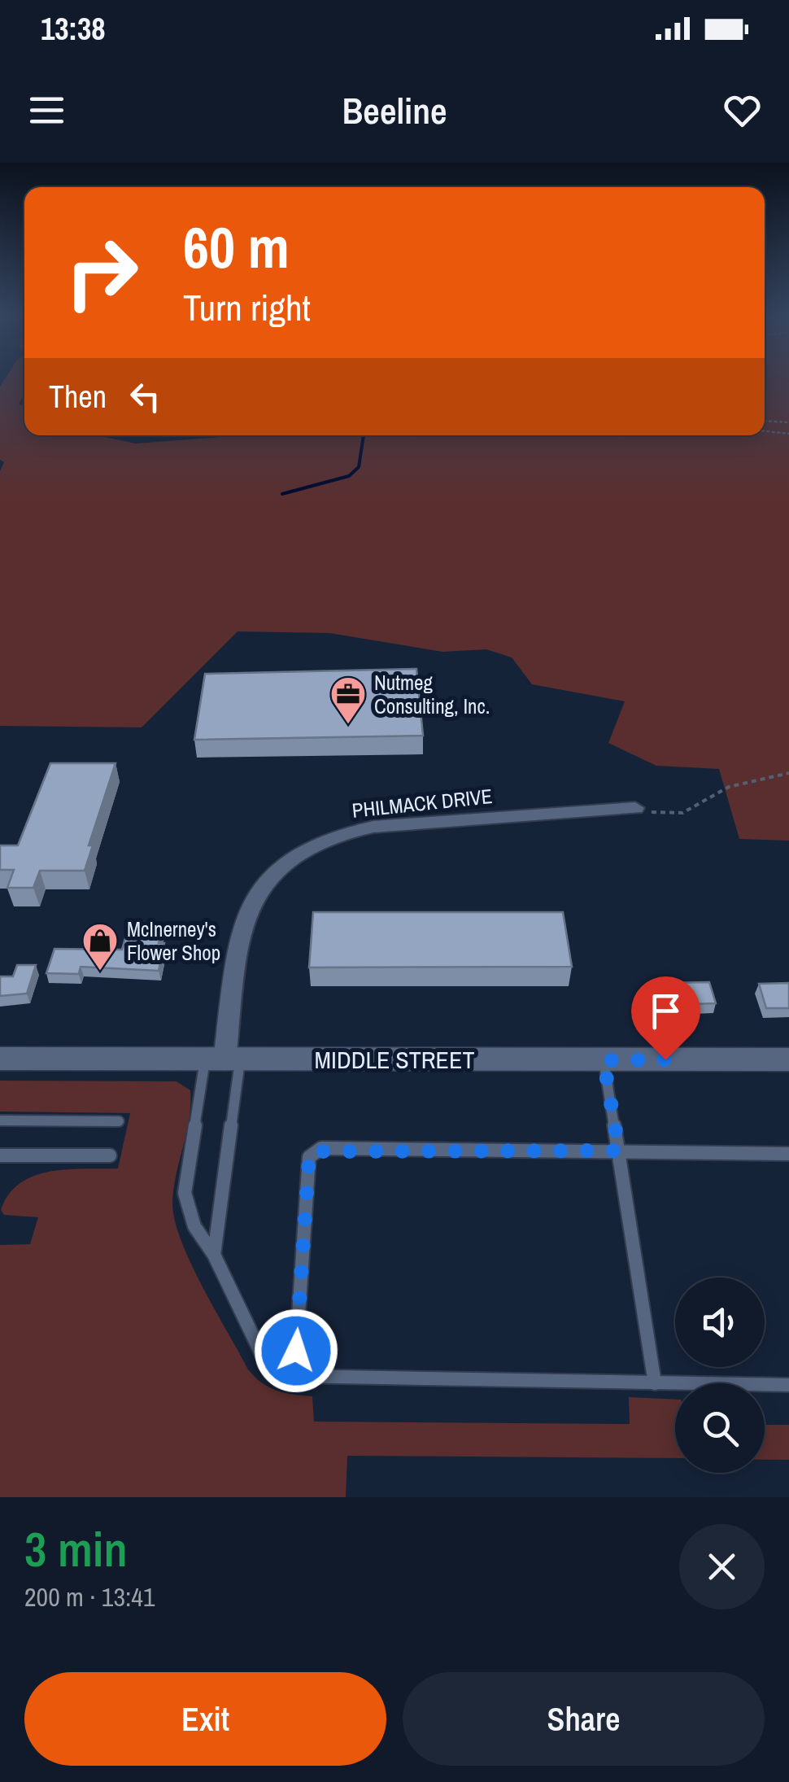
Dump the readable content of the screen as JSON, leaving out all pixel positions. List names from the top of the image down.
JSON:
{
  "streets": {
    "street": ["PHILMACK DRIVE", "MIDDLE STREET"]
  },
  "crossings": [
    ["PHILMACK DRIVE", "MIDDLE STREET"]
  ],
  "places": {
    "office": ["Nutmeg Consulting, Inc."],
    "shop": ["McInerney's Flower Shop"]
  },
  "page": {
    "status": "13:38",
    "header": "Beeline",
    "turn": ["60 m", "Turn right"],
    "then": "Then",
    "heading": ["3 min", "200 m · 13:41"],
    "buttons": ["Exit", "Share"]
  }
}
